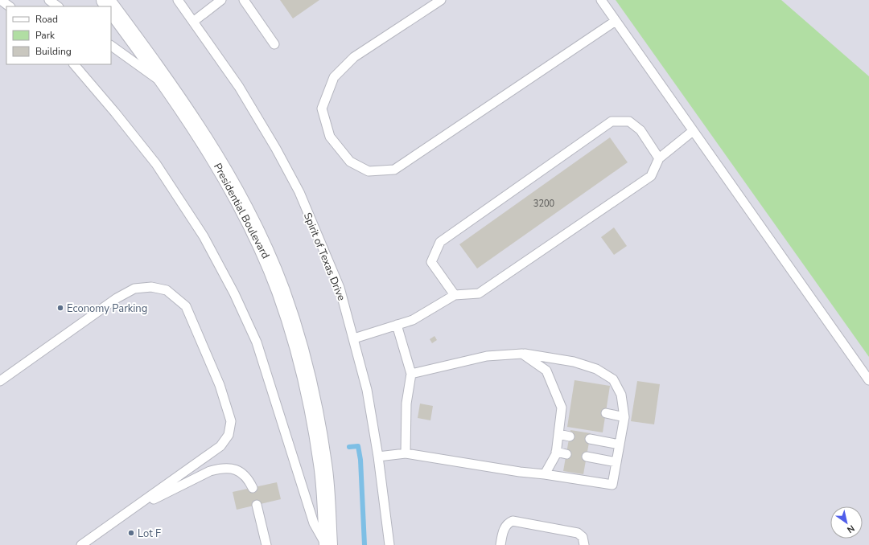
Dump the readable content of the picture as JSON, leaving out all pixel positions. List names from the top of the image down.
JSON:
{
  "streets": {
    "main road": ["Presidential Boulevard"],
    "lane": ["Spirit of Texas Drive"]
  },
  "places": ["Economy Parking", "Lot F"],
  "house_numbers": ["3200"],
  "legend": ["Road", "Park", "Building"],
  "north": "bottom right"
}
